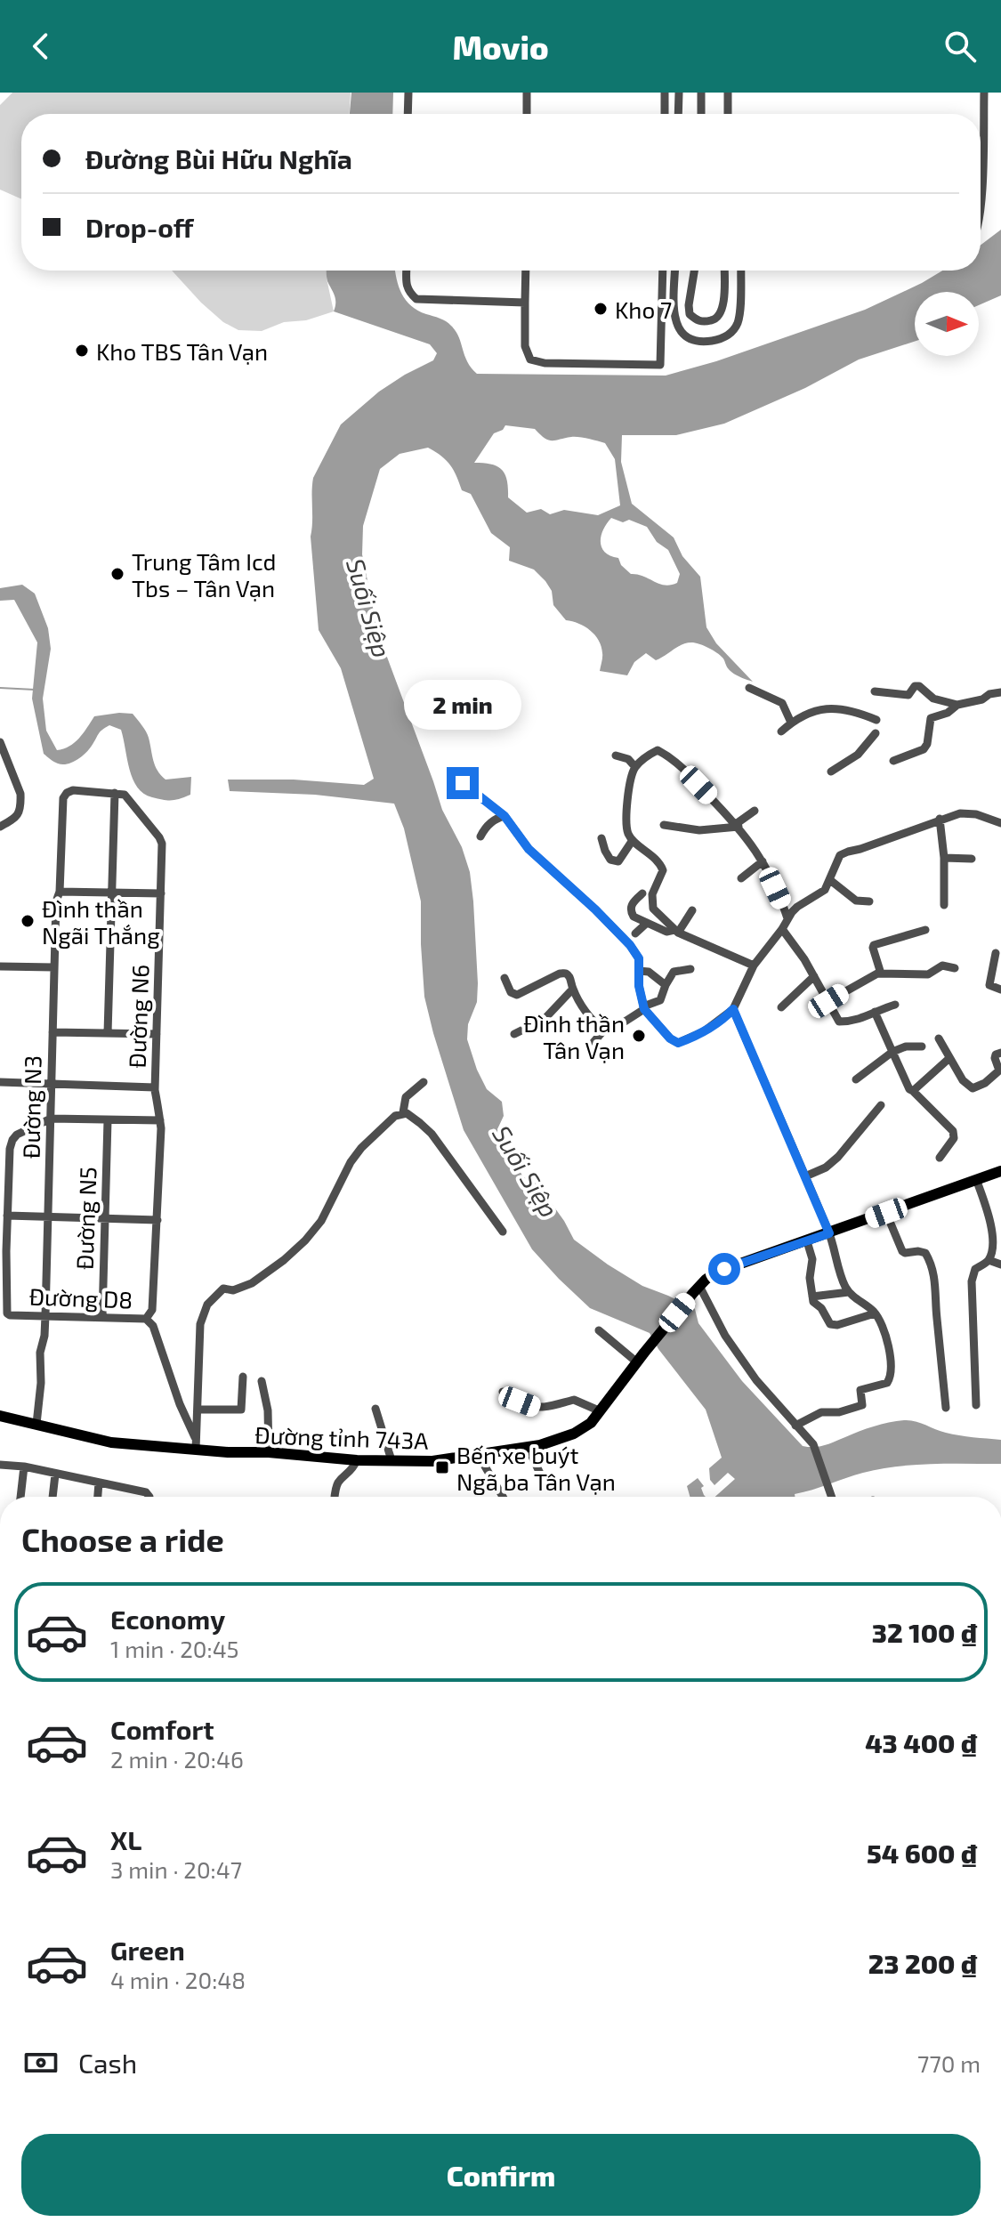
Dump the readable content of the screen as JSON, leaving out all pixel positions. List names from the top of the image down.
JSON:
{
  "streets": {
    "main road": ["Đường tỉnh 743A"],
    "street": [
      "Đường N6",
      "Đường N3",
      "Đường N5",
      "Đường D8"
    ]
  },
  "crossings": [
    ["Đường N6", "Đường N3"],
    ["Đường N6", "Đường D8"],
    ["Đường N3", "Đường D8"],
    ["Đường N3", "Đường tỉnh 743A"],
    ["Đường N5", "Đường D8"]
  ],
  "water": ["Suối Siệp"],
  "places": {
    "other": [
      "Kho 7",
      "Kho TBS Tân Vạn",
      "Trung Tâm Icd Tbs – Tân Vạn",
      "Đình thần Ngãi Thắng",
      "Đình thần Tân Vạn"
    ],
    "transit": ["Bến xe buýt Ngã ba Tân Vạn"]
  },
  "north": "right",
  "page": {
    "header": "Movio",
    "banner": ["Đường Bùi Hữu Nghĩa", "Drop-off"],
    "bubble": "2 min",
    "heading": "Choose a ride",
    "list": [
      {
        "name": "Economy",
        "note": "1 min · 20:45",
        "value": "32 100 ₫"
      },
      {
        "name": "Comfort",
        "note": "2 min · 20:46",
        "value": "43 400 ₫"
      },
      {
        "name": "XL",
        "note": "3 min · 20:47",
        "value": "54 600 ₫"
      },
      {
        "name": "Green",
        "note": "4 min · 20:48",
        "value": "23 200 ₫"
      }
    ],
    "pay": ["Cash", "770 m"],
    "buttons": "Confirm"
  }
}
